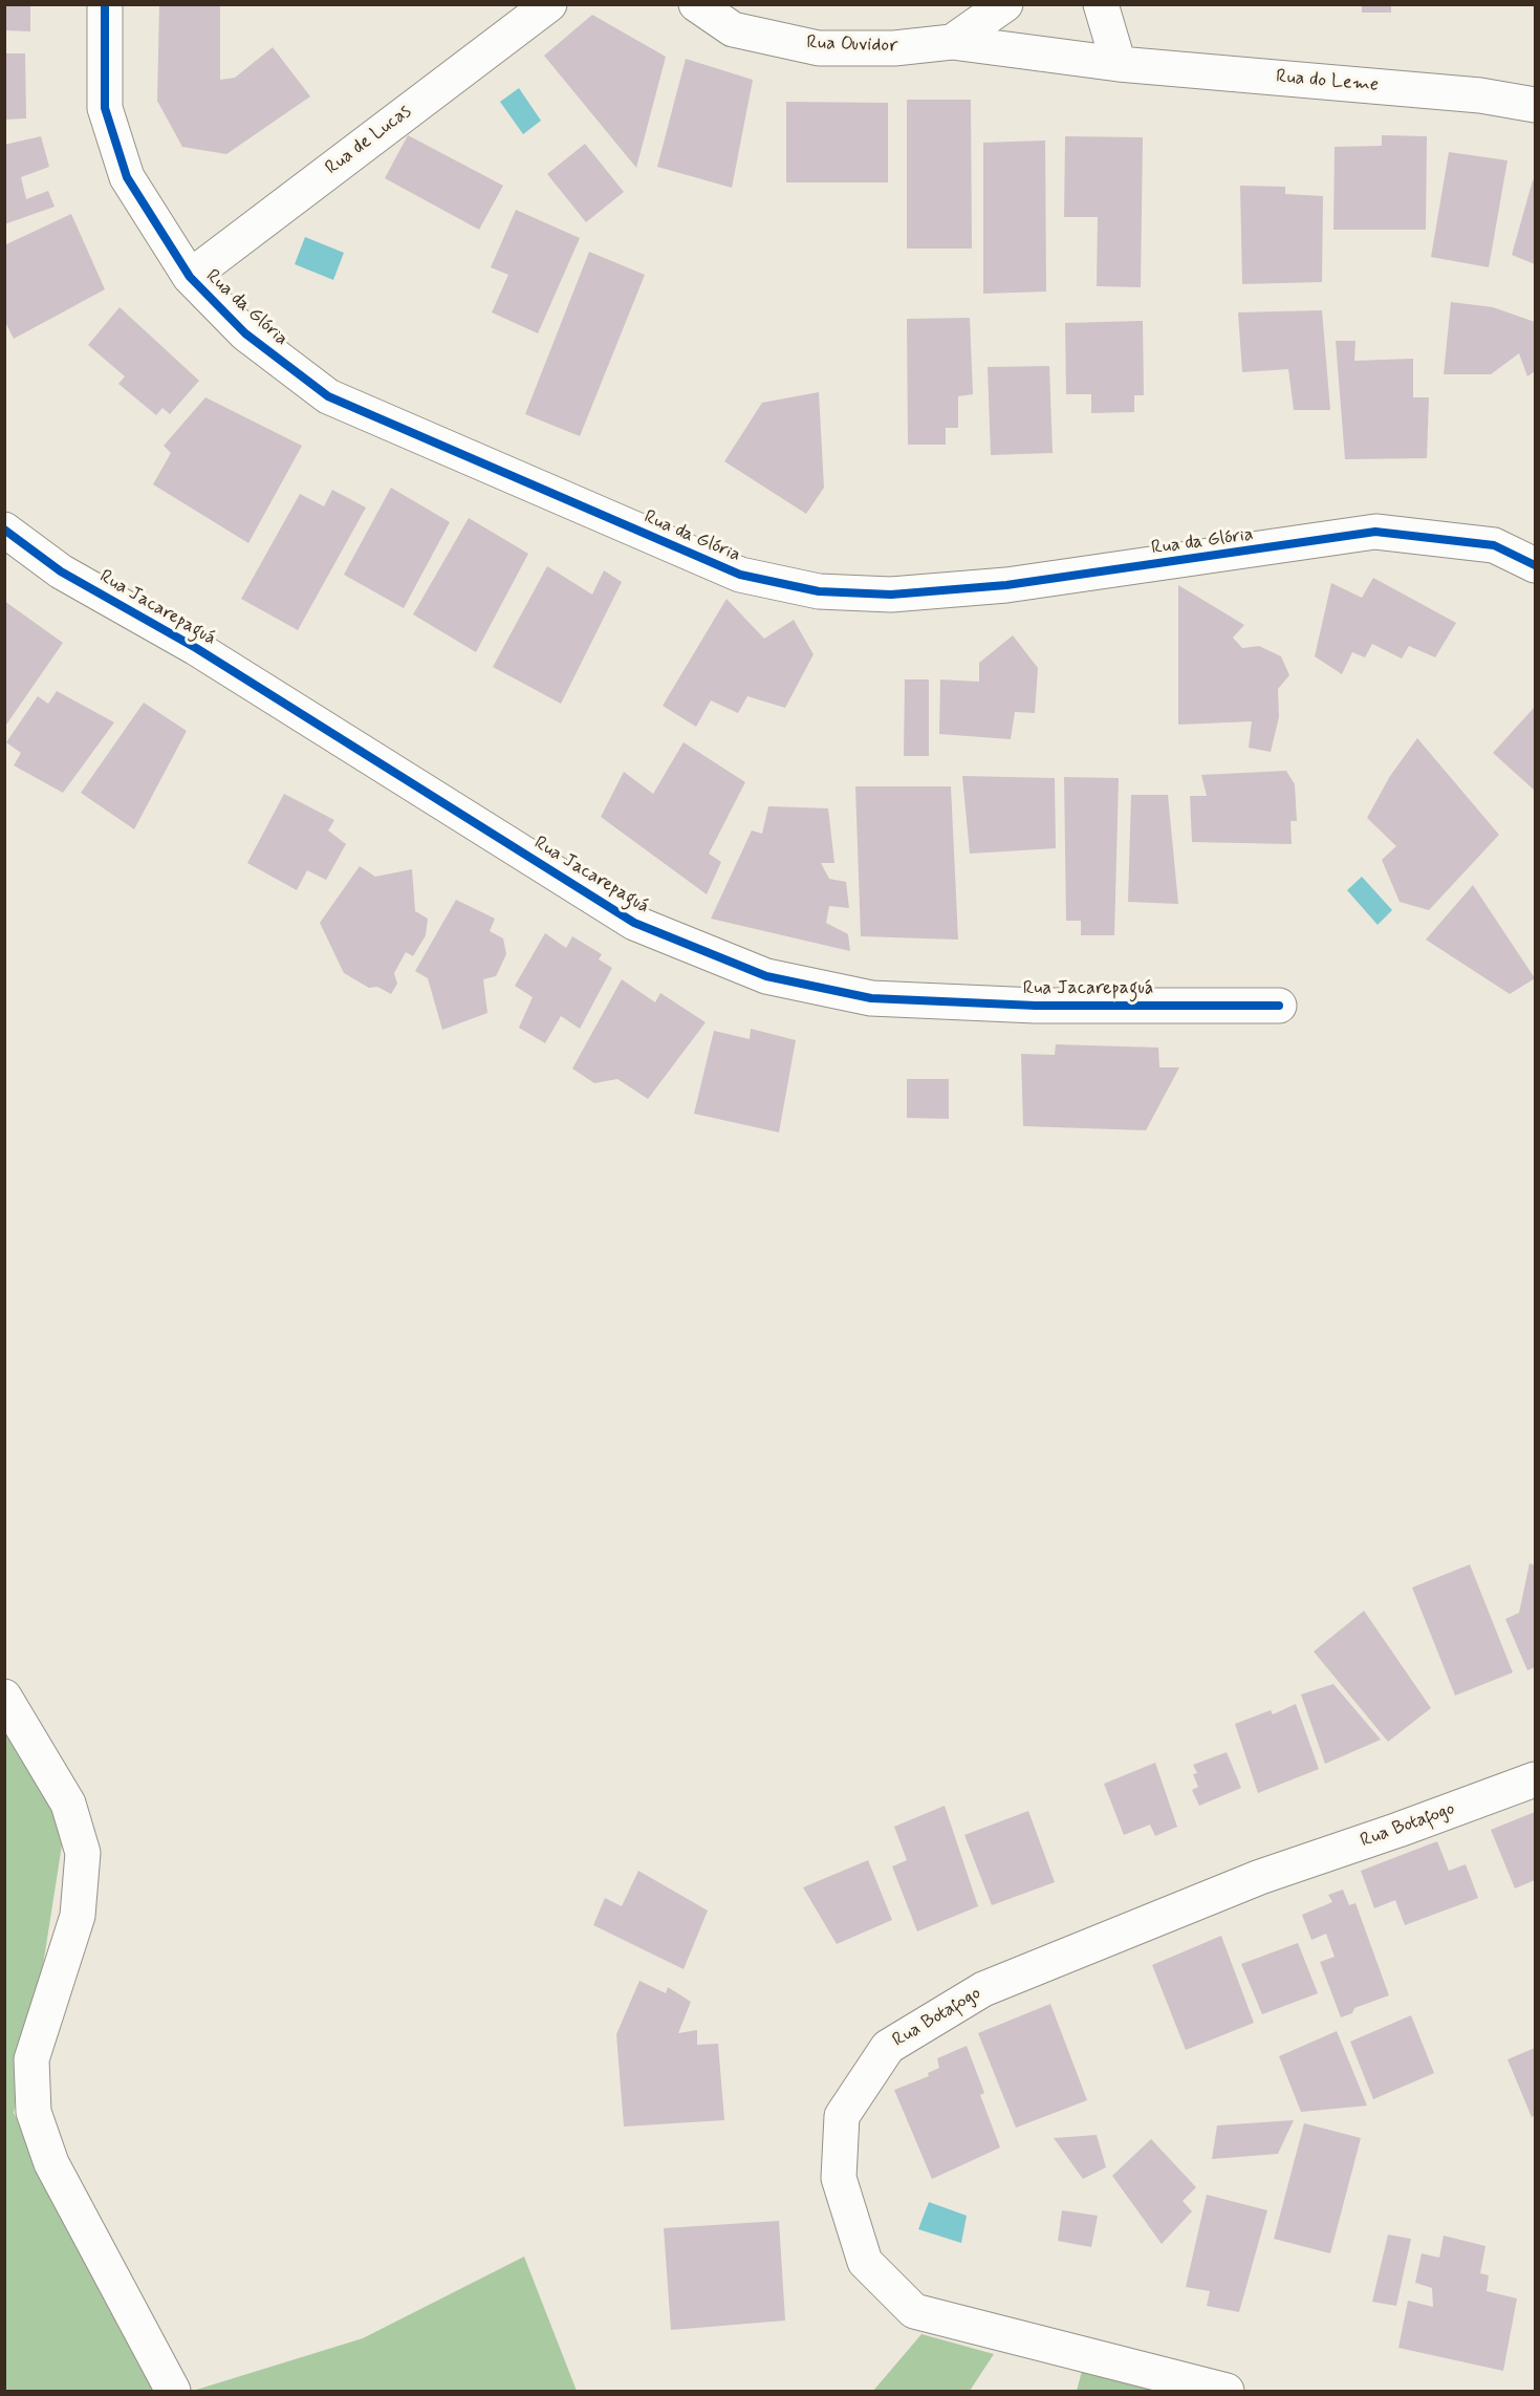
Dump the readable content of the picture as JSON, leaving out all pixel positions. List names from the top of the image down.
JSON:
{
  "streets": {
    "street": [
      "Rua Ouvidor",
      "Rua do Leme",
      "Rua de Lucas",
      "Rua da Glória",
      "Rua Jacarepaguá",
      "Rua Botafogo"
    ]
  },
  "crossings": [
    ["Rua Ouvidor", "Rua do Leme"],
    ["Rua de Lucas", "Rua da Glória"]
  ]
}
